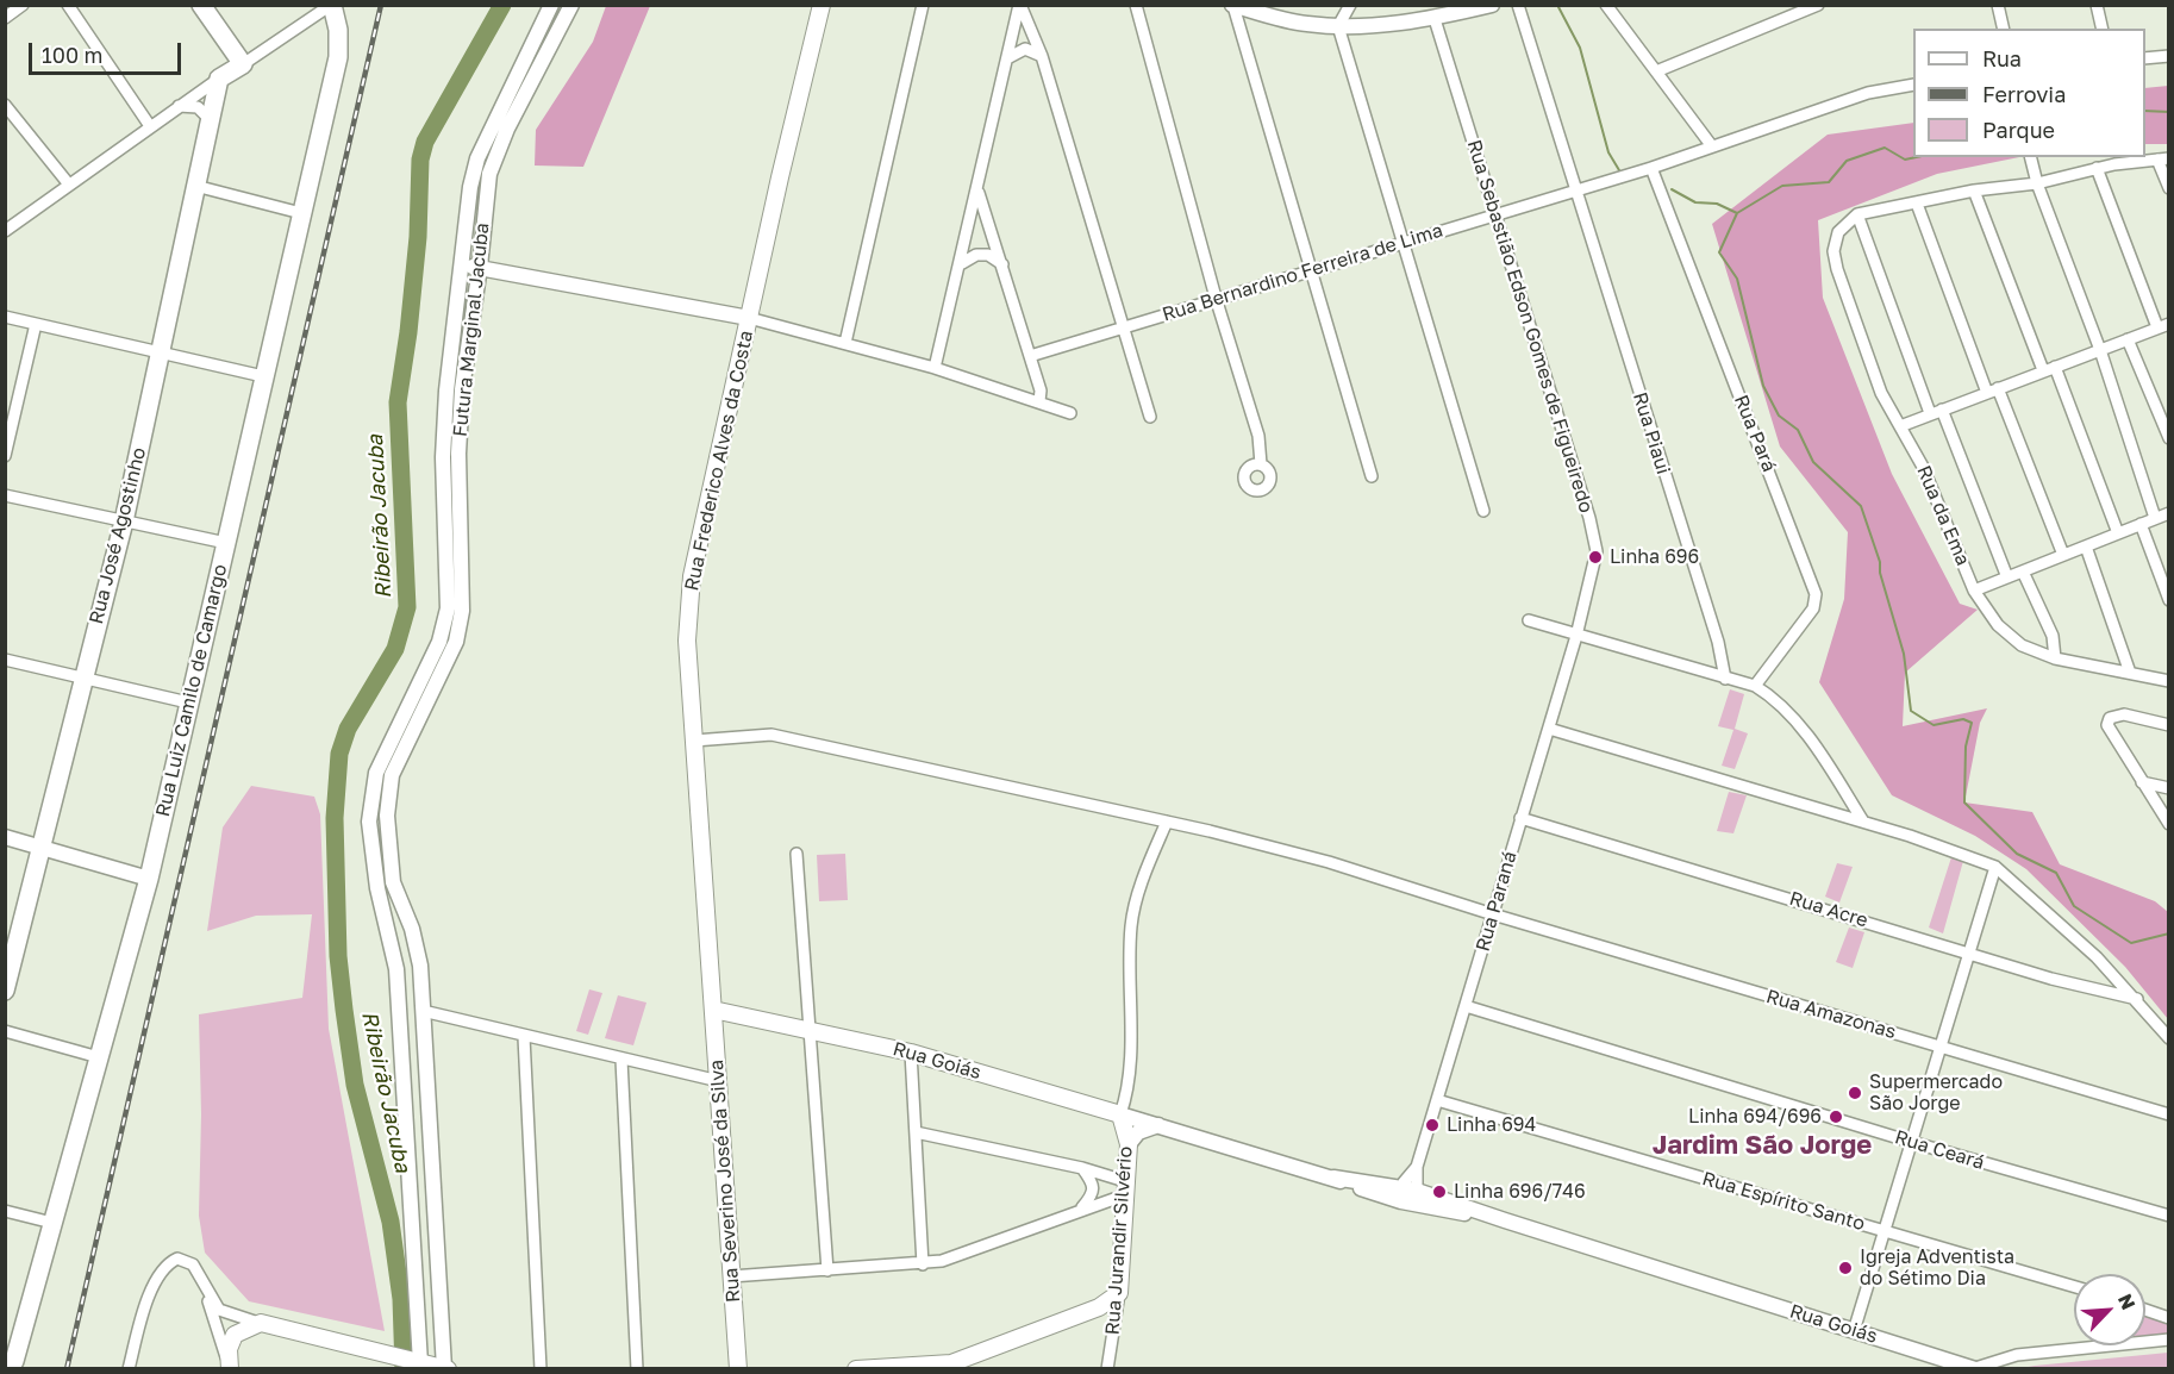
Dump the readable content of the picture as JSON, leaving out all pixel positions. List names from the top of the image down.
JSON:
{
  "streets": {
    "main road": [
      "Rua Frederico Alves da Costa",
      "Rua José Agostinho",
      "Rua Luiz Camilo de Camargo",
      "Rua Goiás",
      "Rua Severino José da Silva",
      "Rua Jurandir Silvério"
    ],
    "street": [
      "Rua Bernardino Ferreira de Lima",
      "Rua Sebastião Edson Gomes de Figueiredo",
      "Futura Marginal Jacuba",
      "Rua Piaui",
      "Rua Pará",
      "Rua da Ema",
      "Rua Paraná",
      "Rua Acre",
      "Rua Amazonas",
      "Rua Ceará",
      "Rua Espírito Santo"
    ]
  },
  "crossings": [
    ["Rua Bernardino Ferreira de Lima", "Rua Sebastião Edson Gomes de Figueiredo"],
    ["Rua Bernardino Ferreira de Lima", "Rua Piaui"],
    ["Rua Bernardino Ferreira de Lima", "Rua Pará"],
    ["Rua Sebastião Edson Gomes de Figueiredo", "Rua Paraná"],
    ["Rua Frederico Alves da Costa", "Rua Amazonas"],
    ["Rua Frederico Alves da Costa", "Rua Goiás"],
    ["Rua Frederico Alves da Costa", "Rua Severino José da Silva"],
    ["Rua Paraná", "Rua Acre"],
    ["Rua Paraná", "Rua Amazonas"],
    ["Rua Paraná", "Rua Goiás"],
    ["Rua Paraná", "Rua Ceará"],
    ["Rua Paraná", "Rua Espírito Santo"],
    ["Rua Goiás", "Rua Severino José da Silva"],
    ["Rua Goiás", "Rua Jurandir Silvério"]
  ],
  "districts": ["Jardim São Jorge"],
  "water": ["Ribeirão Jacuba"],
  "places": [
    "Linha 696",
    "Supermercado São Jorge",
    "Linha 694/696",
    "Linha 694",
    "Linha 696/746",
    "Igreja Adventista do Sétimo Dia"
  ],
  "legend": ["Rua", "Ferrovia", "Parque"],
  "scale_bar": "100 m",
  "north": "top right"
}
